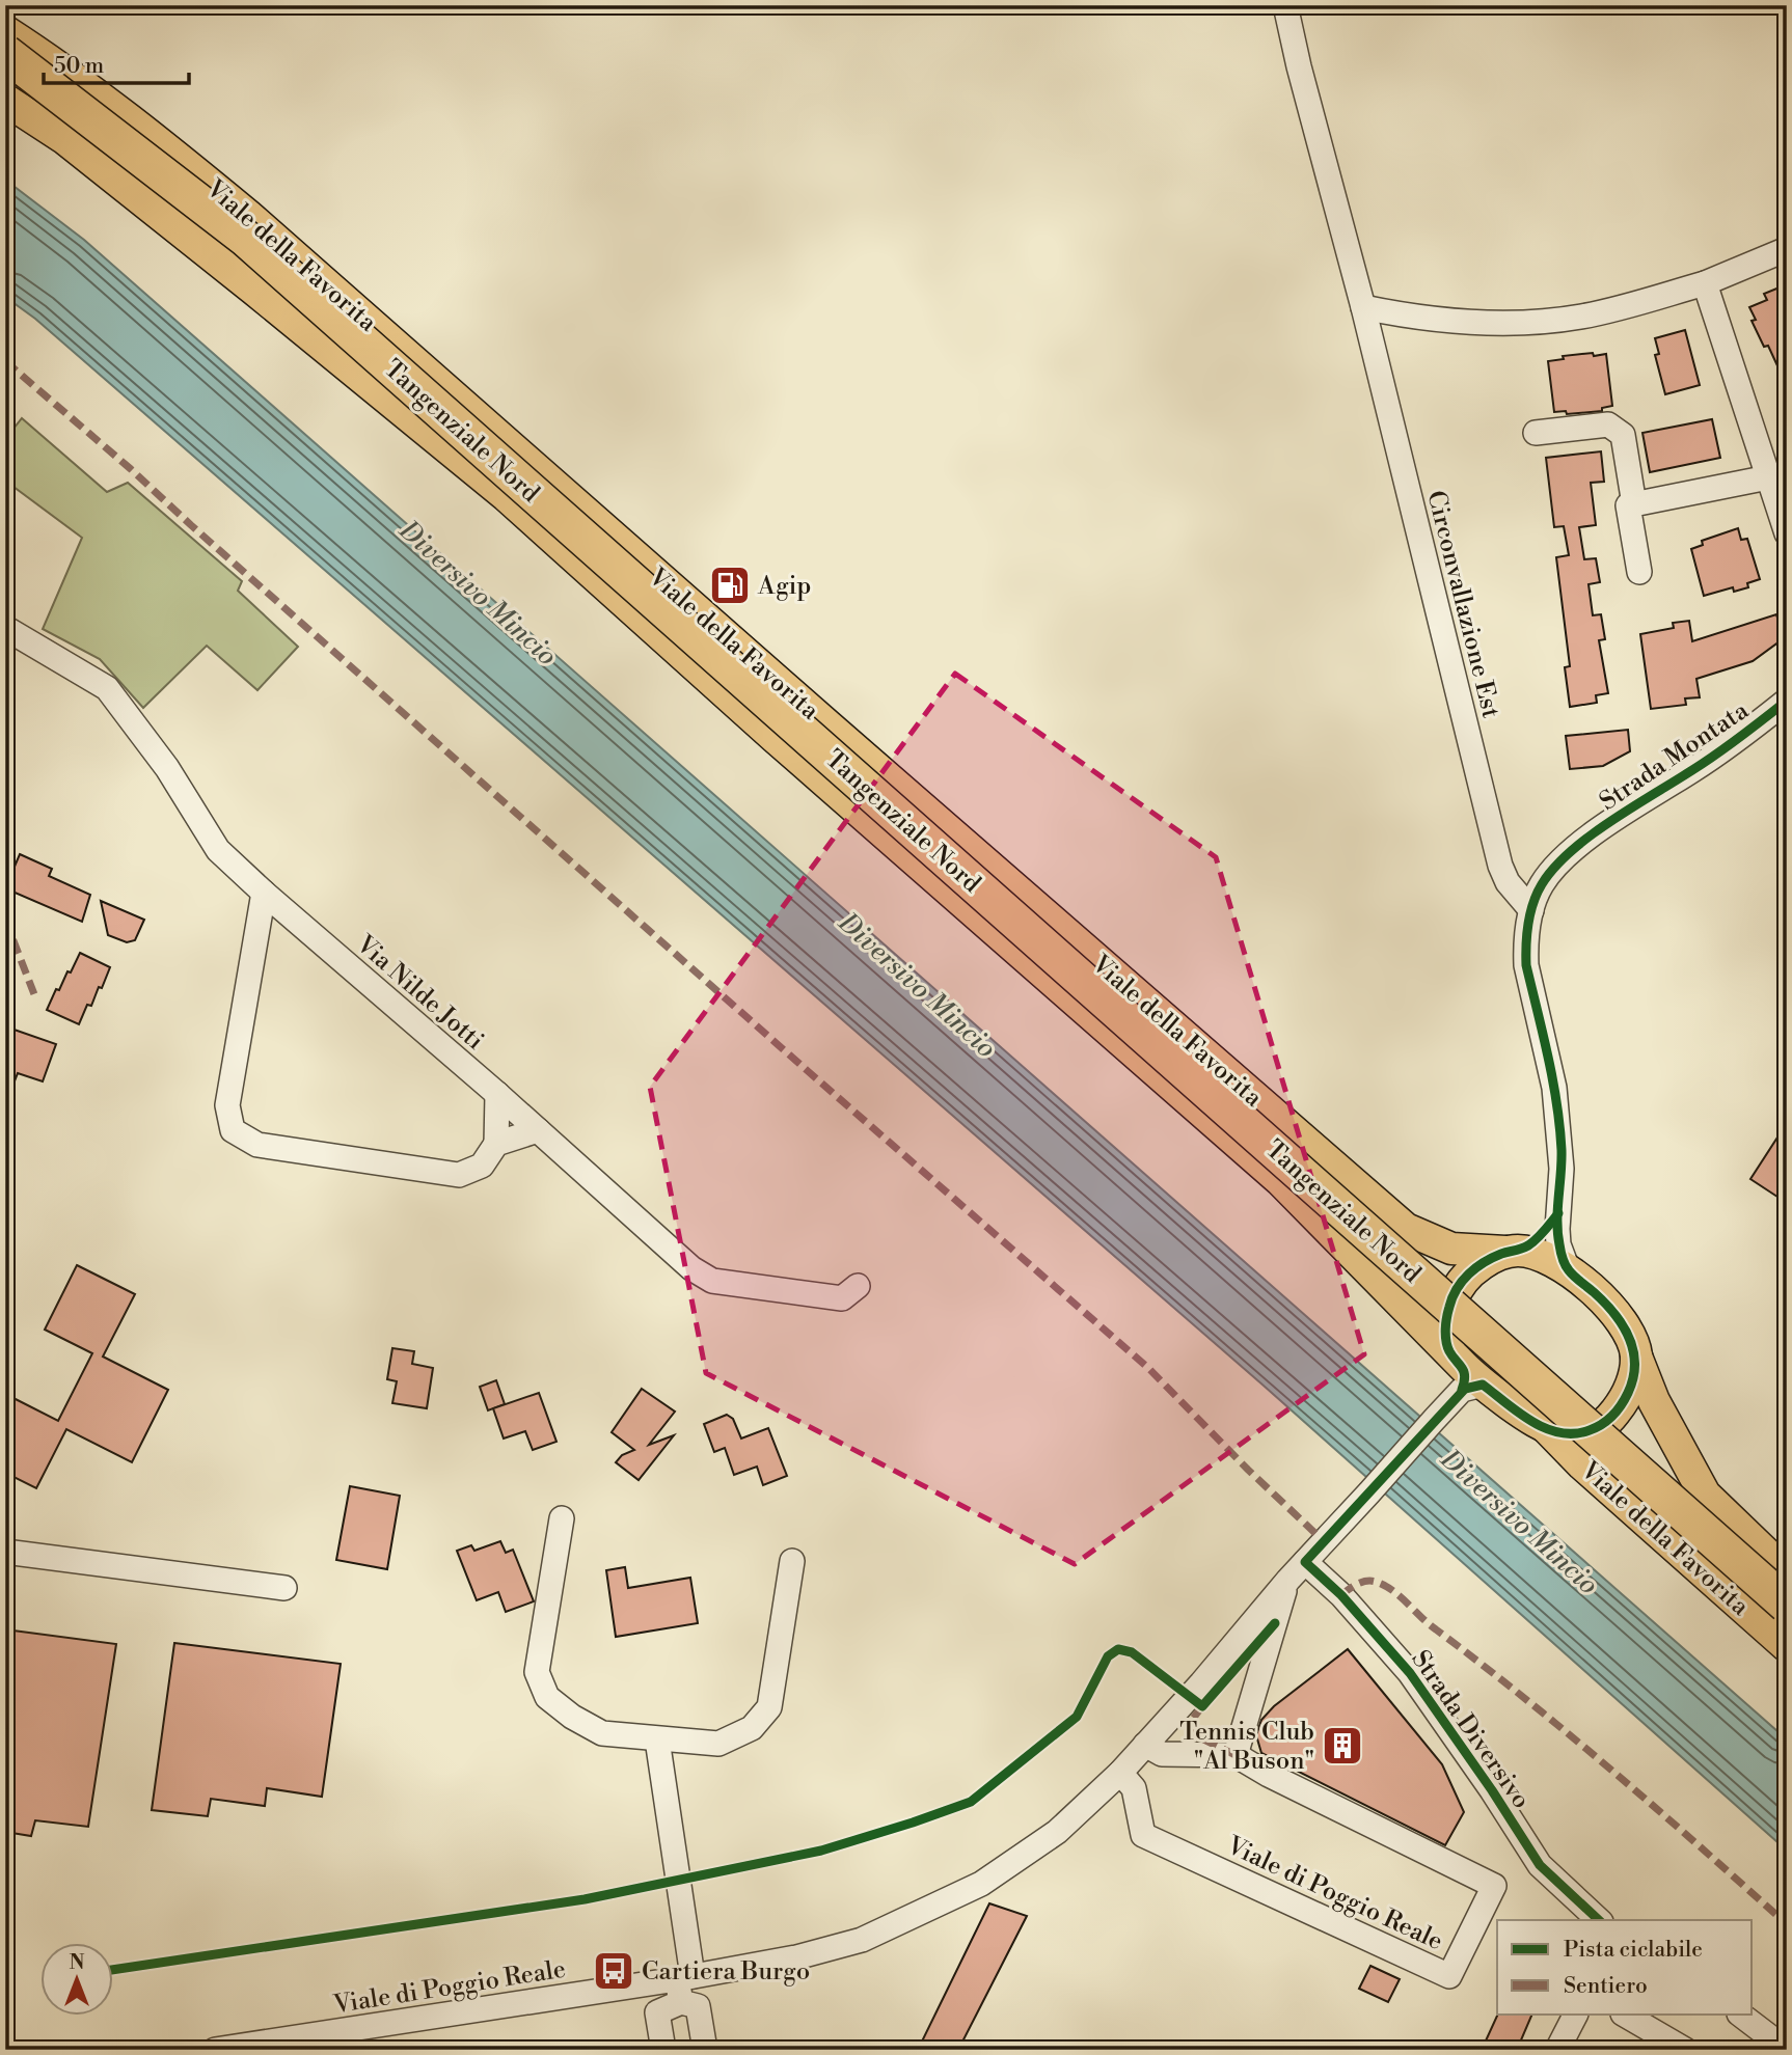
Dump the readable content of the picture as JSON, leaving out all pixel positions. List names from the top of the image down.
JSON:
{
  "streets": {
    "highway": ["Tangenziale Nord"],
    "main road": ["Viale della Favorita"],
    "street": [
      "Circonvallazione Est",
      "Strada Montata",
      "Via Nilde Jotti",
      "Strada Diversivo",
      "Viale di Poggio Reale"
    ]
  },
  "crossings": [
    ["Viale della Favorita", "Viale di Poggio Reale"],
    ["Circonvallazione Est", "Strada Montata"],
    ["Strada Diversivo", "Viale di Poggio Reale"]
  ],
  "water": ["Diversivo Mincio"],
  "places": {
    "fuel station": ["Agip"],
    "building": ["Tennis Club \"Al Buson\""],
    "bus stop": ["Cartiera Burgo"]
  },
  "legend": ["Pista ciclabile", "Sentiero"],
  "scale_bar": "50 m",
  "north": "top"
}
